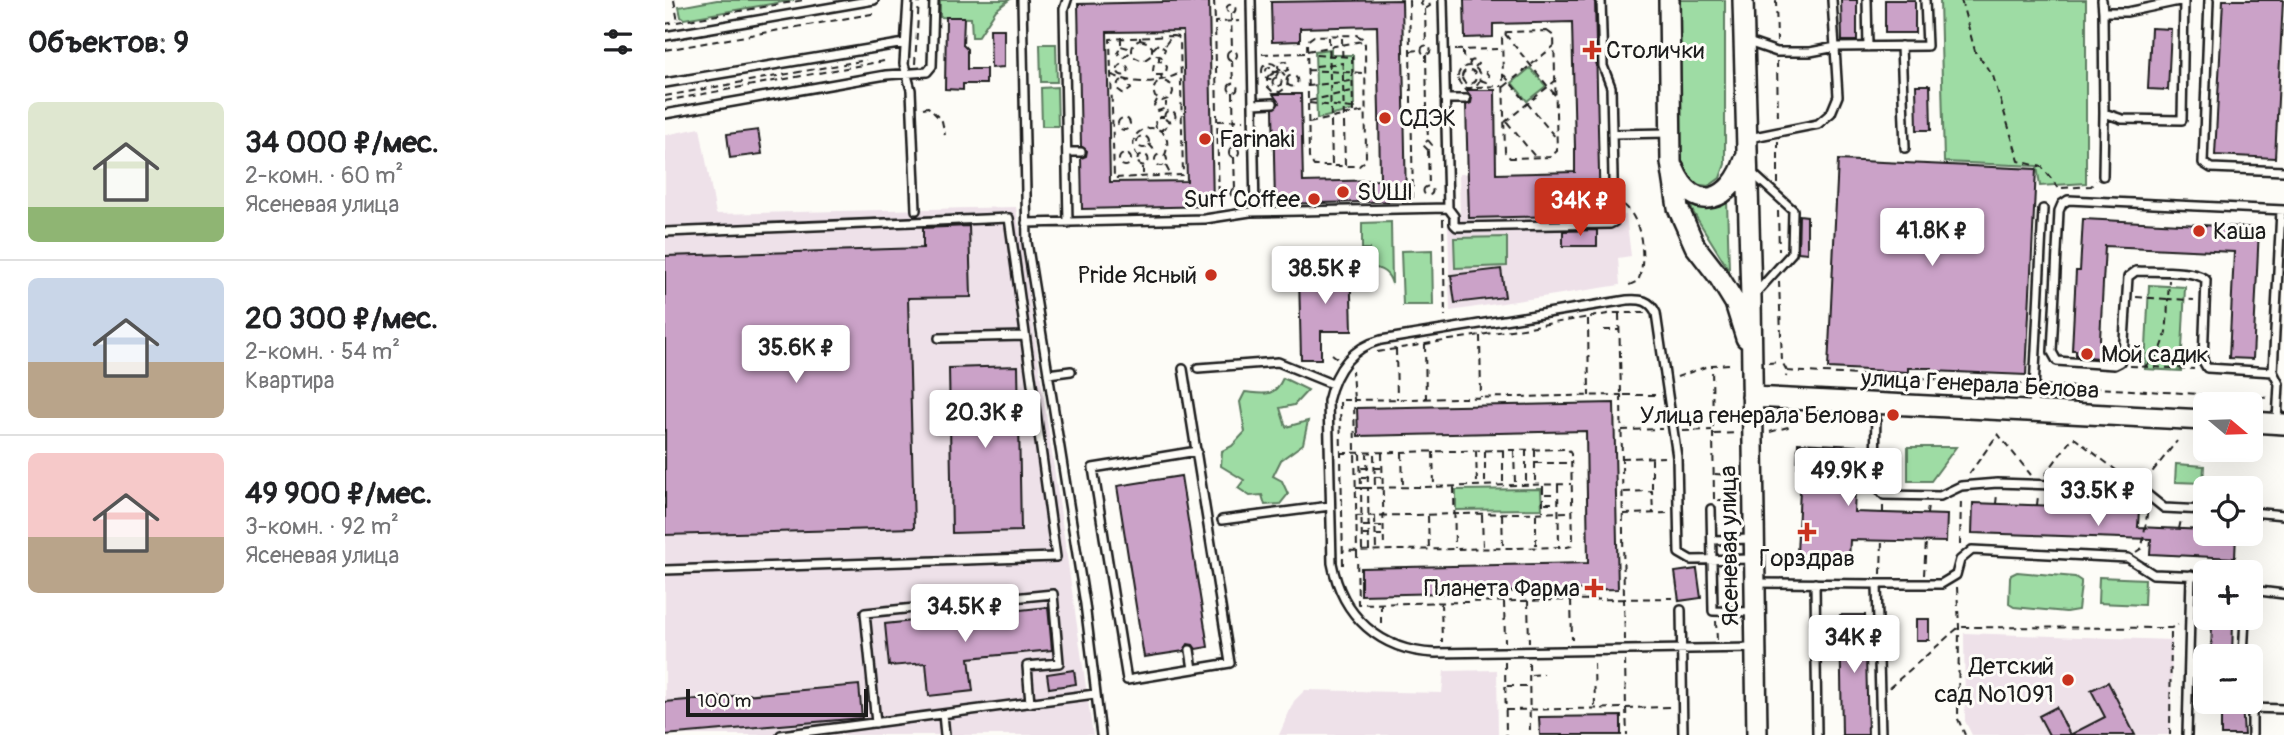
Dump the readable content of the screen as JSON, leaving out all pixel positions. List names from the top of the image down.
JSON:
{
  "streets": {
    "main road": ["улица Генерала Белова", "Ясеневая улица"]
  },
  "crossings": [
    ["улица Генерала Белова", "Ясеневая улица"]
  ],
  "places": {
    "health": ["Столички", "Горздрав", "Планета Фарма"],
    "other": [
      "СДЭК",
      "Farinaki",
      "SUШI",
      "Surf Coffee",
      "Каша",
      "Pride Ясный",
      "Мой садик",
      "Улица генерала Белова",
      "Детский сад №1091"
    ]
  },
  "scale_bar": "100 m",
  "north": "right",
  "page": {
    "heading": "Объектов: 9",
    "list": [
      {
        "name": "34 000 ₽/мес.",
        "note": "2-комн. · 60 m² · Ясеневая улица"
      },
      {
        "name": "20 300 ₽/мес.",
        "note": "2-комн. · 54 m² · Квартира"
      },
      {
        "name": "49 900 ₽/мес.",
        "note": "3-комн. · 92 m² · Ясеневая улица"
      }
    ],
    "price": [
      "34K ₽",
      "41.8K ₽",
      "38.5K ₽",
      "35.6K ₽",
      "20.3K ₽",
      "49.9K ₽",
      "33.5K ₽",
      "34.5K ₽",
      "34K ₽"
    ],
    "map_buttons": ["+", "−"],
    "scale": "100 m"
  }
}
